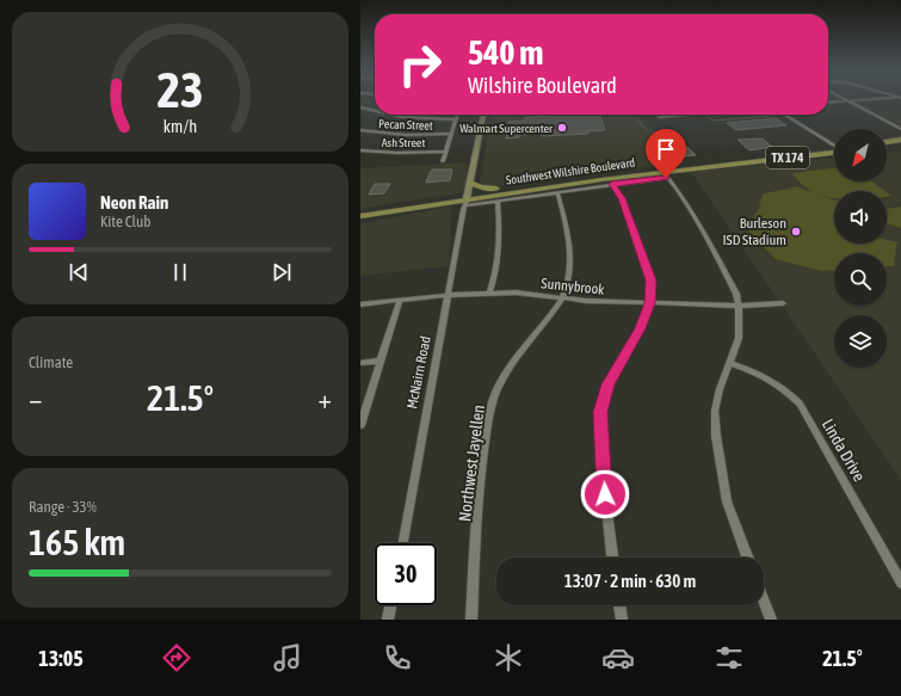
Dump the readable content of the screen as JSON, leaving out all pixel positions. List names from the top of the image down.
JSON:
{
  "streets": {
    "main road": ["TX 174", "Southwest Wilshire Boulevard"],
    "street": [
      "Pecan Street",
      "Ash Street",
      "Sunnybrook",
      "McNairn Road",
      "Linda Drive",
      "Northwest Jayellen"
    ]
  },
  "crossings": [
    ["Southwest Wilshire Boulevard", "McNairn Road"],
    ["Sunnybrook", "McNairn Road"],
    ["Sunnybrook", "Northwest Jayellen"]
  ],
  "places": ["Walmart Supercenter", "Burleson ISD Stadium"],
  "north": "bottom left",
  "page": {
    "turn": ["540 m", "Wilshire Boulevard"],
    "song": ["Neon Rain", "Kite Club"],
    "tile": [
      "Climate",
      ["Range · 33%", "165 km"]
    ],
    "heat": ["−", "21.5°", "+"],
    "limit": "30",
    "trip": "13:07 · 2 min · 630 m",
    "tabs": ["13:05", "21.5°"],
    "gauge": ["23", "km/h"]
  }
}
